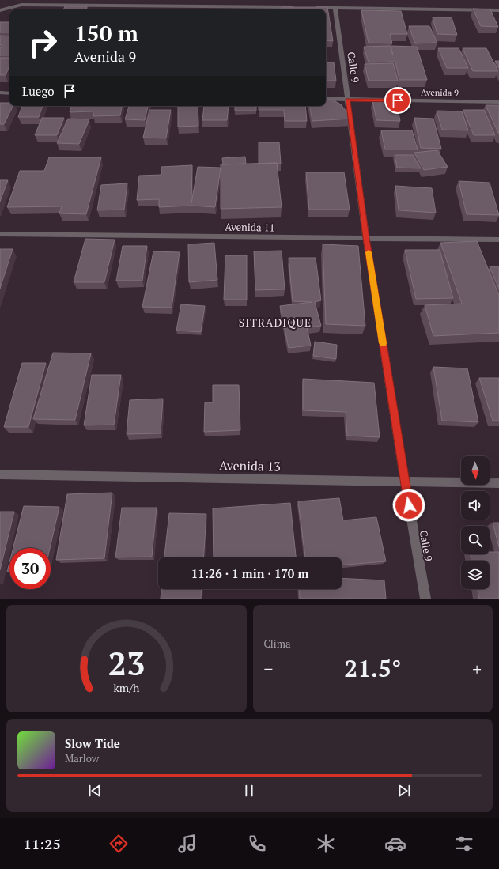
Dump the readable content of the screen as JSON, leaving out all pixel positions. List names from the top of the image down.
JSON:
{
  "streets": {
    "street": [
      "Calle 9",
      "Avenida 9",
      "Avenida 11",
      "Avenida 13"
    ]
  },
  "crossings": [
    ["Calle 9", "Avenida 9"],
    ["Calle 9", "Avenida 11"],
    ["Calle 9", "Avenida 13"]
  ],
  "districts": ["SITRADIQUE"],
  "north": "bottom",
  "page": {
    "turn": ["150 m", "Avenida 9"],
    "then": "Luego",
    "limit": "30",
    "trip": "11:26 · 1 min · 170 m",
    "tile": "Clima",
    "heat": ["−", "21.5°", "+"],
    "song": ["Slow Tide", "Marlow"],
    "tabs": "11:25",
    "gauge": ["23", "km/h"]
  }
}
